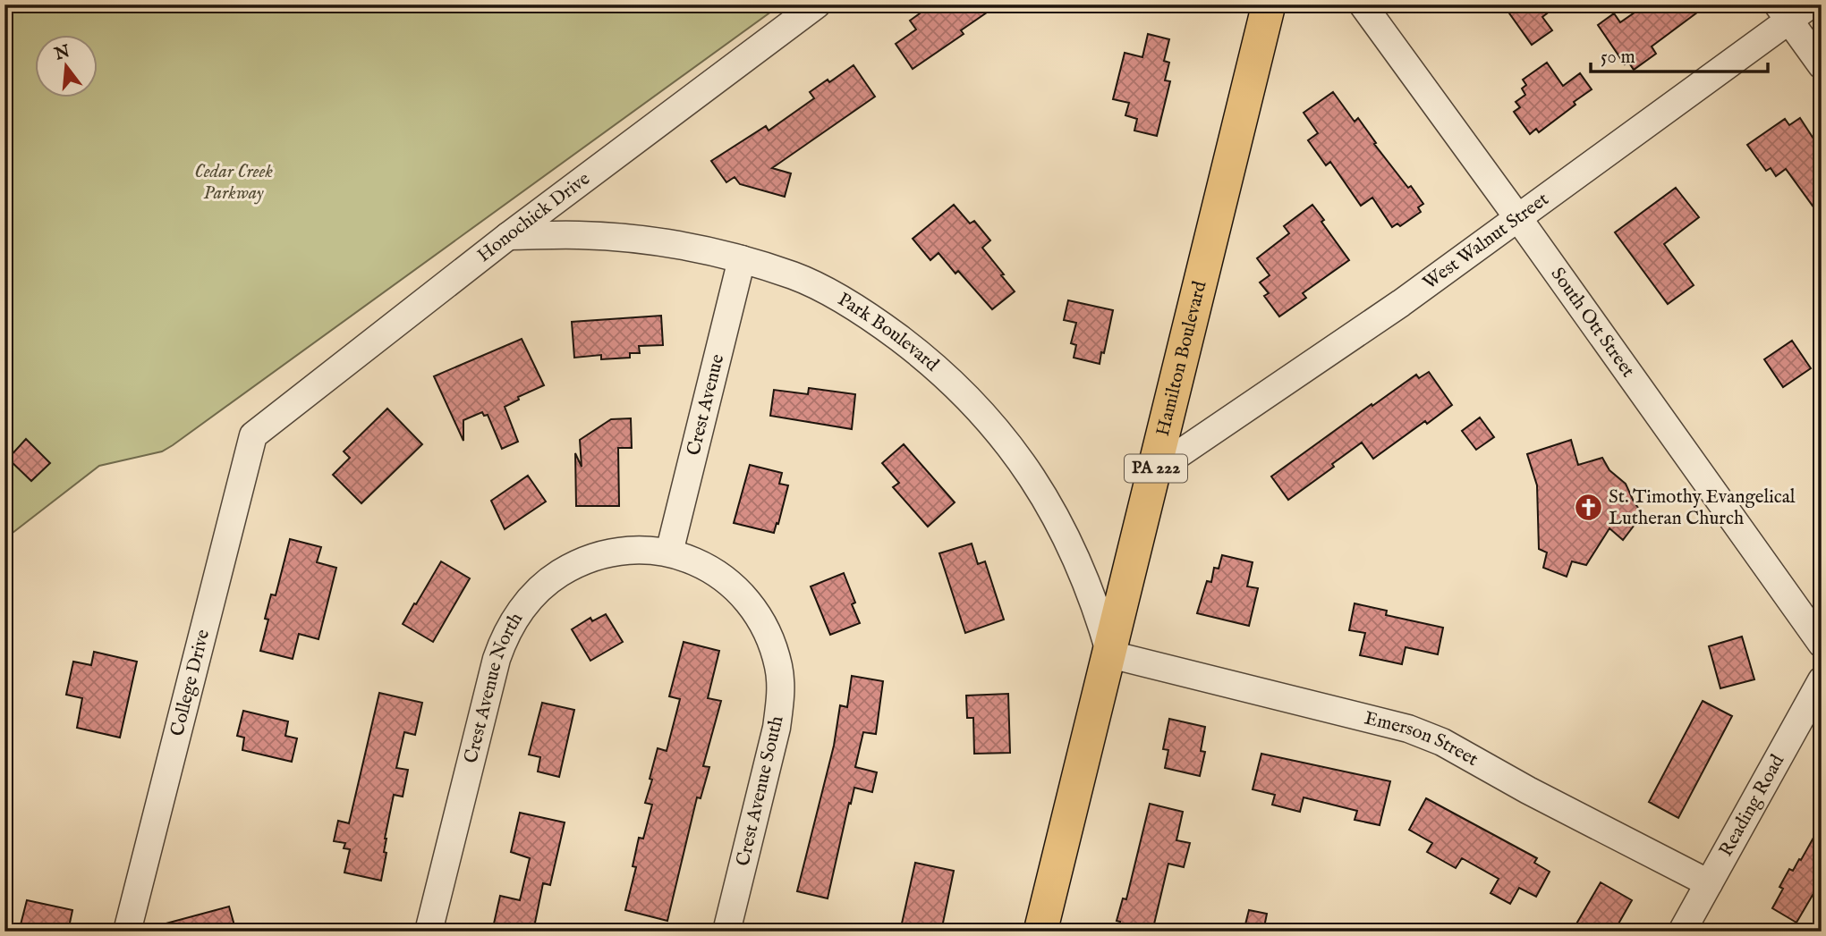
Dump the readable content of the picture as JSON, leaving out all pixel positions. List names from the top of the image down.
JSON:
{
  "streets": {
    "main road": ["Hamilton Boulevard", "PA 222"],
    "street": [
      "Honochick Drive",
      "West Walnut Street",
      "South Ott Street",
      "Park Boulevard",
      "Crest Avenue",
      "College Drive",
      "Crest Avenue North",
      "Emerson Street",
      "Crest Avenue South",
      "Reading Road"
    ]
  },
  "crossings": [
    ["Honochick Drive", "Park Boulevard"],
    ["Honochick Drive", "College Drive"],
    ["West Walnut Street", "South Ott Street"],
    ["West Walnut Street", "Hamilton Boulevard"],
    ["Park Boulevard", "Hamilton Boulevard"],
    ["Park Boulevard", "Crest Avenue"],
    ["Park Boulevard", "Emerson Street"],
    ["Hamilton Boulevard", "Emerson Street"],
    ["Crest Avenue", "Crest Avenue North"],
    ["Crest Avenue", "Crest Avenue South"],
    ["Crest Avenue North", "Crest Avenue South"],
    ["Emerson Street", "Reading Road"]
  ],
  "parks": ["Cedar Creek Parkway"],
  "places": {
    "church": ["St. Timothy Evangelical Lutheran Church"]
  },
  "scale_bar": "50 m",
  "north": "top"
}
